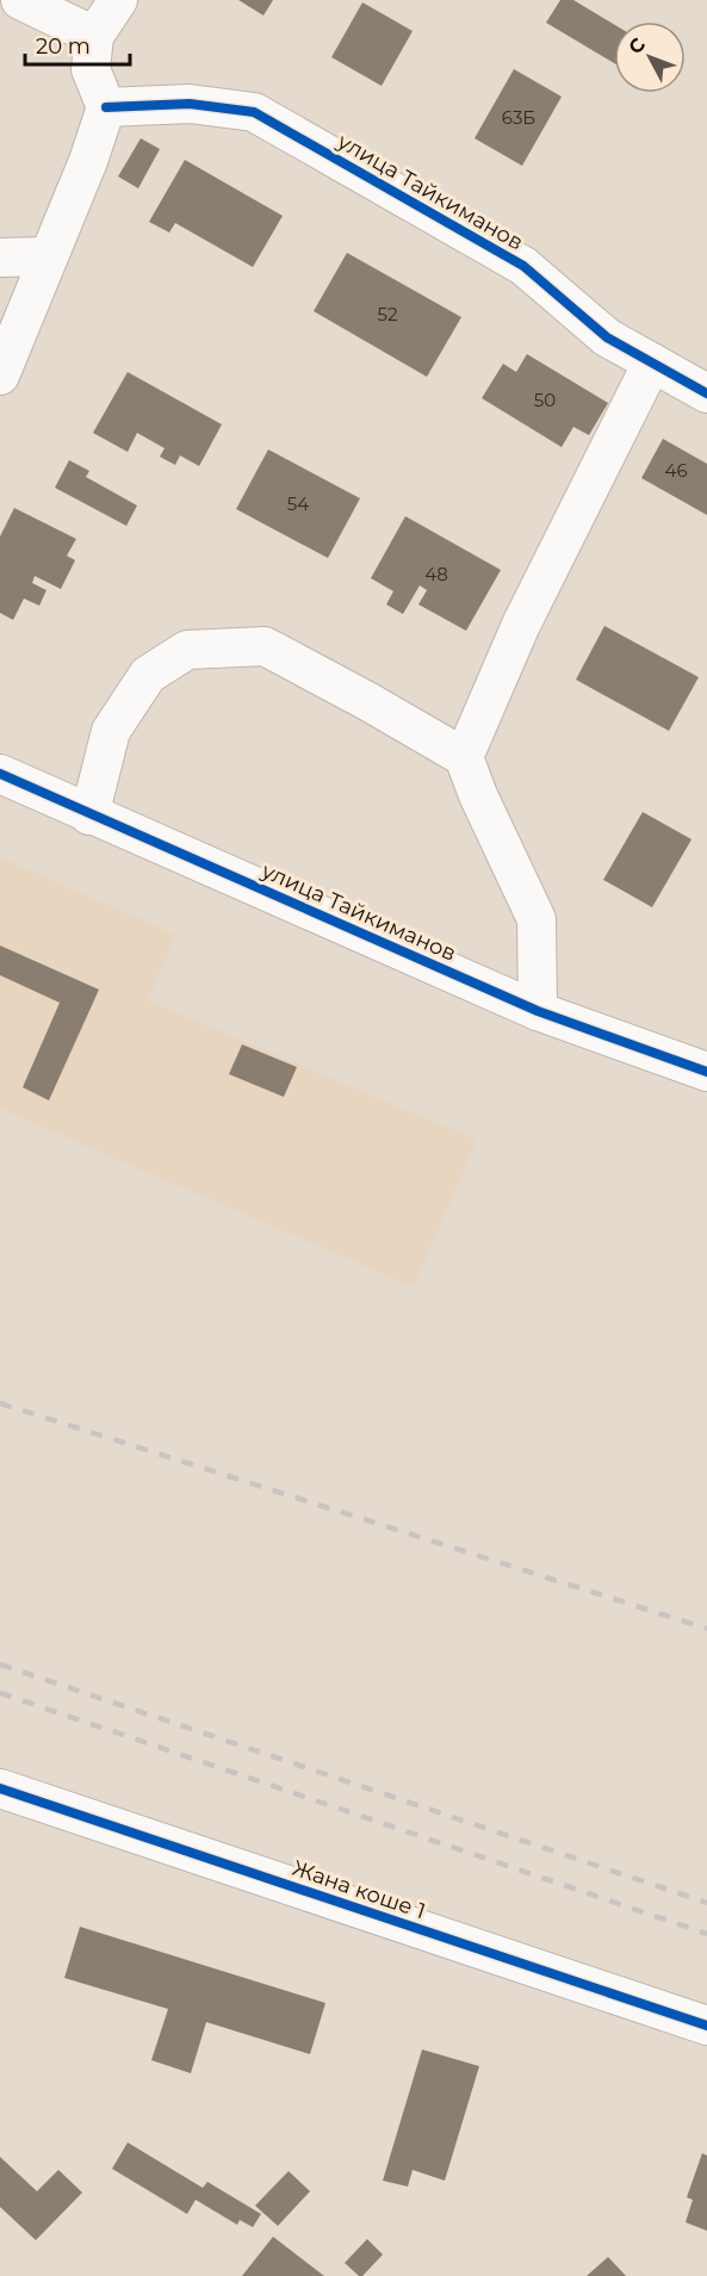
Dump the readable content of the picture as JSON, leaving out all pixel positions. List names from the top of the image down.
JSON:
{
  "streets": {
    "street": ["улица Тайкиманов", "Жана коше 1"]
  },
  "house_numbers": [
    "63Б",
    "52",
    "50",
    "46",
    "54",
    "48"
  ],
  "scale_bar": "20 m",
  "north": "top left"
}
